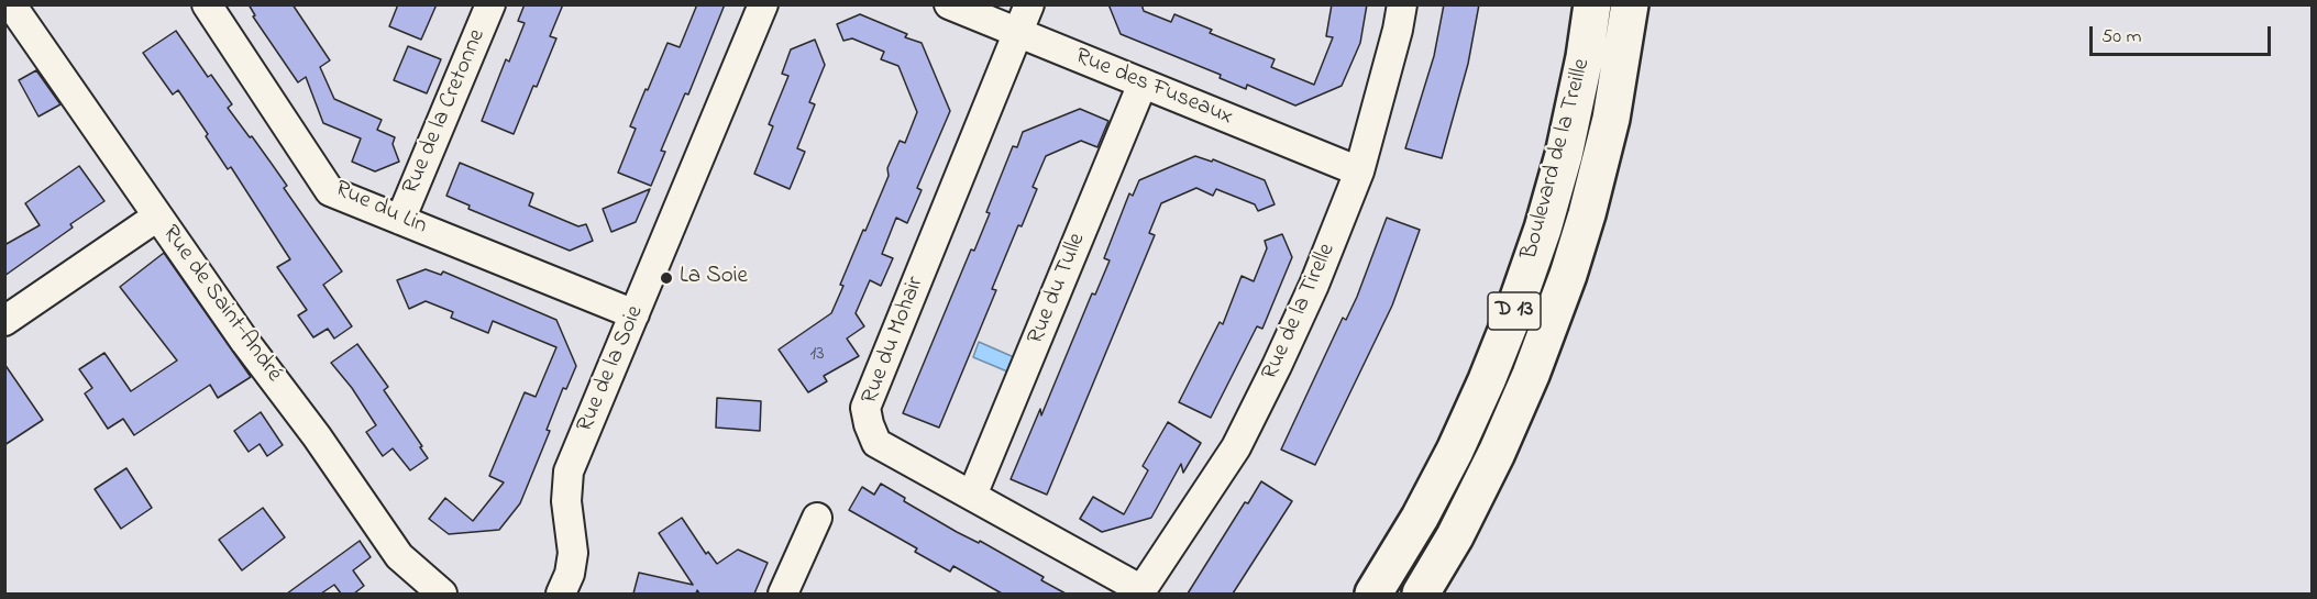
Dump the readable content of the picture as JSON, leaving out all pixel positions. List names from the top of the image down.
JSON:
{
  "streets": {
    "main road": ["Boulevard de la Treille", "D 13"],
    "street": [
      "Rue des Fuseaux",
      "Rue de la Cretonne",
      "Rue du Lin",
      "Rue du Tulle",
      "Rue de Saint-André",
      "Rue de la Tirelle",
      "Rue du Mohair",
      "Rue de la Soie"
    ]
  },
  "crossings": [
    ["Rue des Fuseaux", "Rue du Tulle"],
    ["Rue des Fuseaux", "Rue de la Tirelle"],
    ["Rue des Fuseaux", "Rue du Mohair"],
    ["Rue de la Cretonne", "Rue du Lin"],
    ["Rue du Lin", "Rue de la Soie"],
    ["Rue du Tulle", "Rue du Mohair"],
    ["Rue de la Tirelle", "Rue du Mohair"]
  ],
  "places": ["La Soie"],
  "house_numbers": ["13"],
  "scale_bar": "50 m"
}
